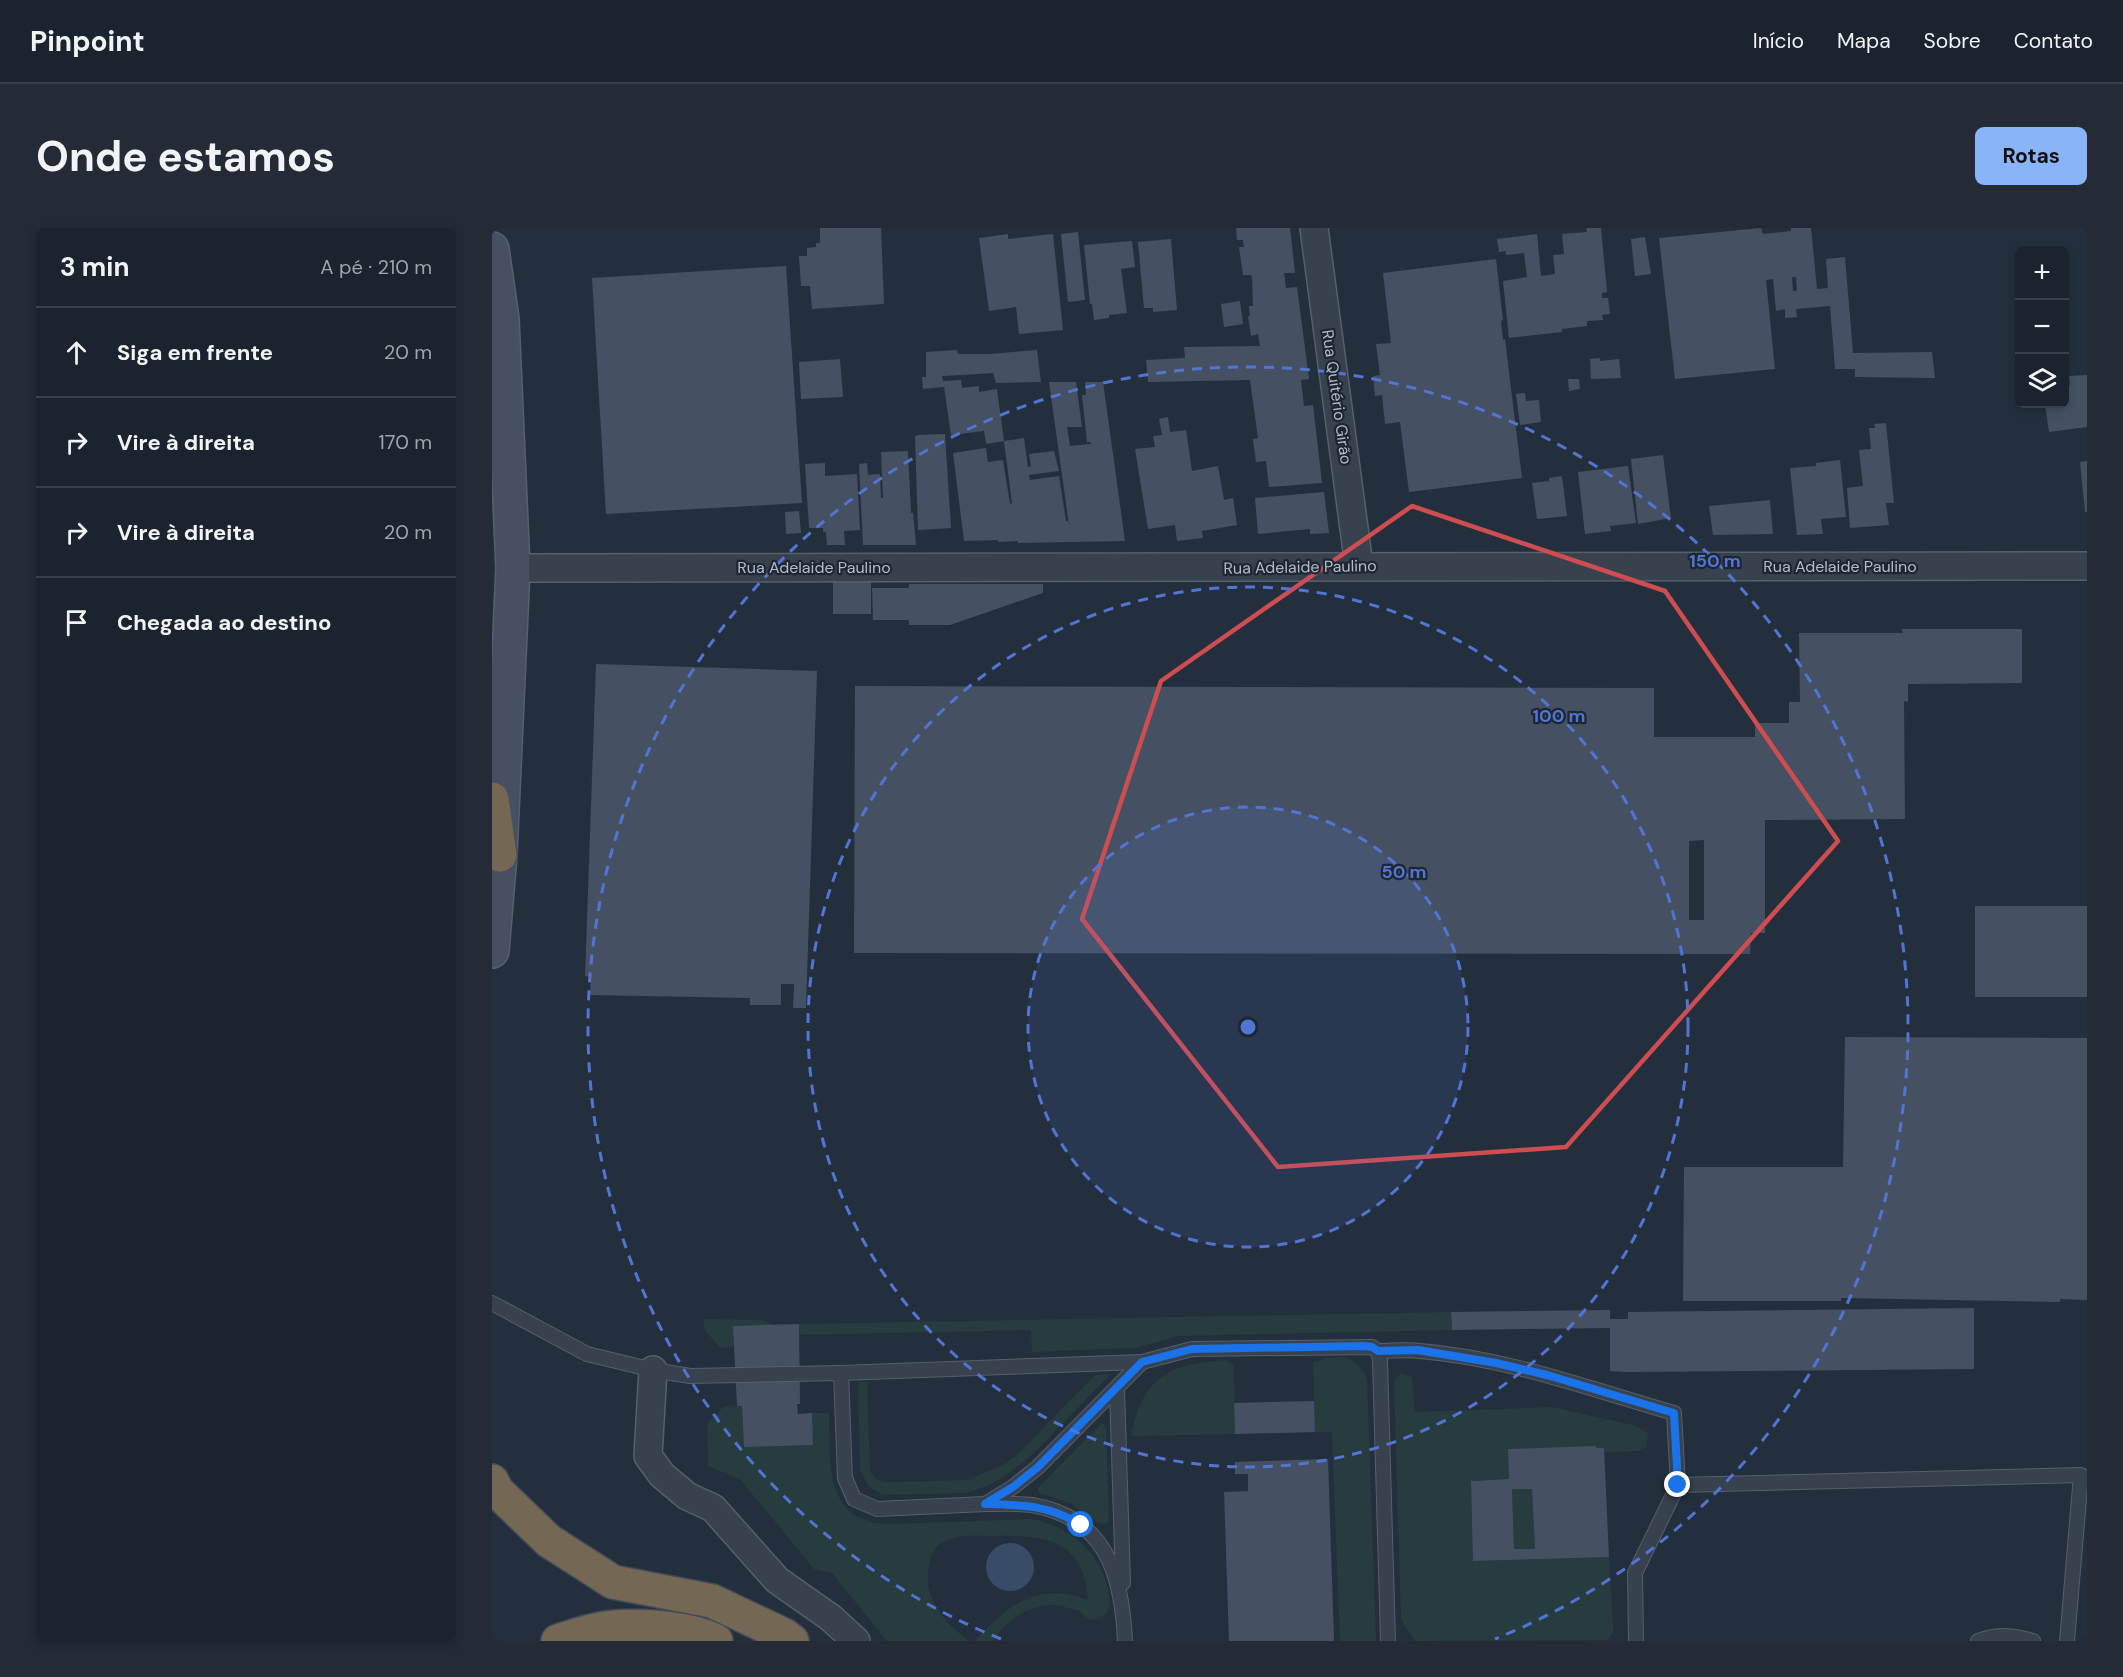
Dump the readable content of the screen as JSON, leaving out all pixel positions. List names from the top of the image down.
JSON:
{
  "streets": {
    "street": ["Rua Quitério Girão", "Rua Adelaide Paulino"]
  },
  "crossings": [
    ["Rua Quitério Girão", "Rua Adelaide Paulino"]
  ],
  "page": {
    "header": "Pinpoint",
    "nav": [
      "Início",
      "Mapa",
      "Sobre",
      "Contato"
    ],
    "buttons": "Rotas",
    "title": "Onde estamos",
    "heading": ["3 min", "A pé · 210 m"],
    "map_buttons": ["+", "−"],
    "list": [
      ["Siga em frente", "20 m"],
      ["Vire à direita", "170 m"],
      ["Vire à direita", "20 m"],
      "Chegada ao destino"
    ]
  },
  "rings": ["150 m", "100 m", "50 m"]
}
